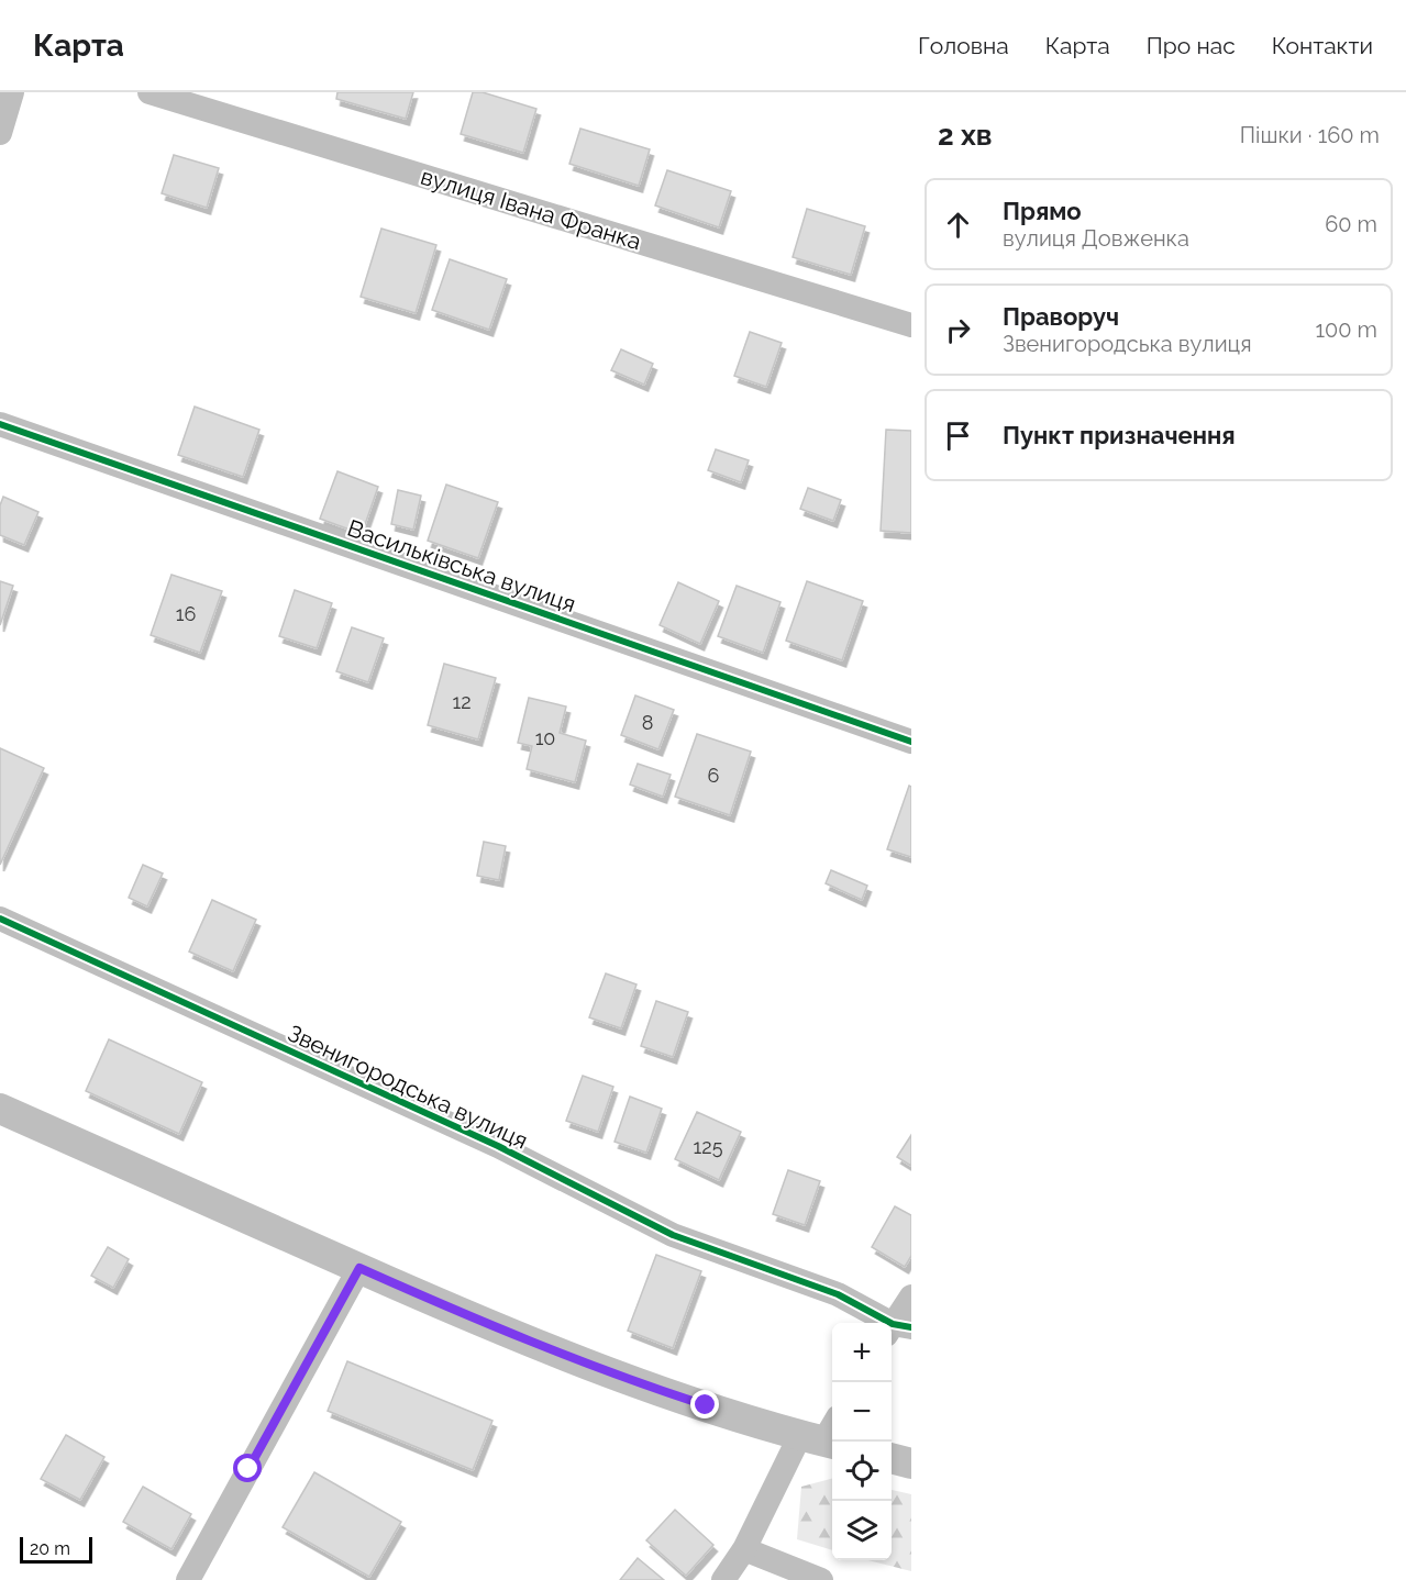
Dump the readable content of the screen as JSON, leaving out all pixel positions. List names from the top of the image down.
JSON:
{
  "streets": {
    "street": ["вулиця Івана Франка", "Васильківська вулиця", "Звенигородська вулиця"]
  },
  "house_numbers": [
    "16",
    "12",
    "8",
    "10",
    "6",
    "125"
  ],
  "scale_bar": "20 m",
  "page": {
    "header": "Карта",
    "nav": [
      "Головна",
      "Карта",
      "Про нас",
      "Контакти"
    ],
    "heading": ["2 хв", "Пішки · 160 m"],
    "list": [
      ["Прямо", "вулиця Довженка", "60 m"],
      ["Праворуч", "Звенигородська вулиця", "100 m"],
      "Пункт призначення"
    ],
    "map_buttons": ["+", "−"],
    "scale": "20 m"
  }
}
